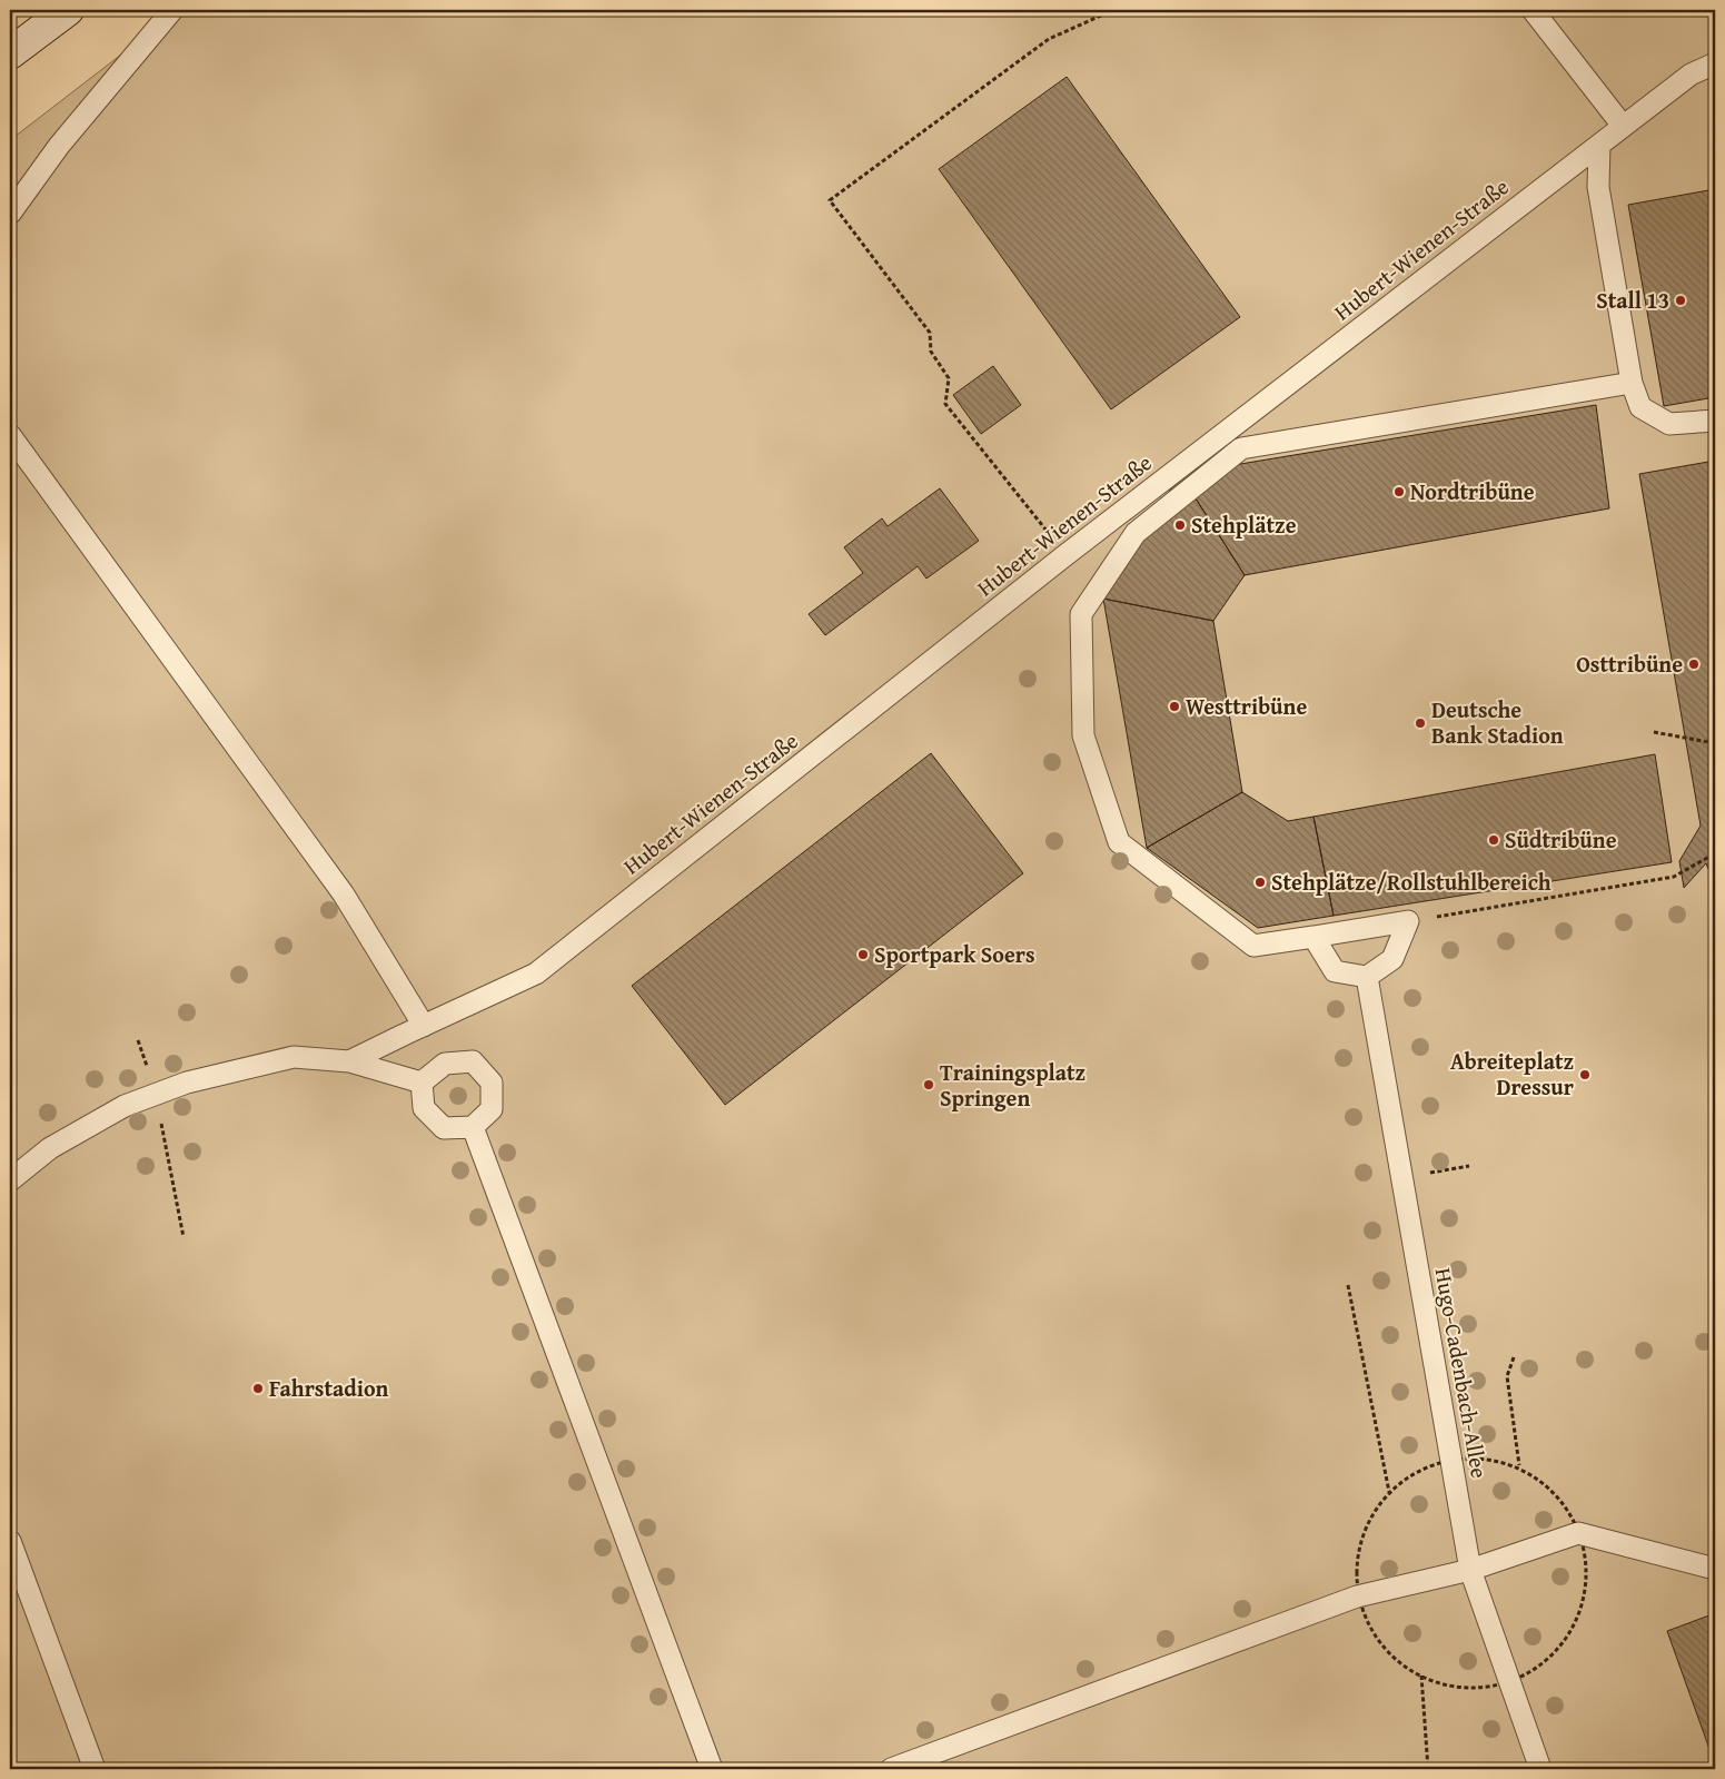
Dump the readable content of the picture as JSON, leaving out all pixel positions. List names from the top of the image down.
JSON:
{
  "streets": {
    "lane": ["Hubert-Wienen-Straße", "Hugo-Cadenbach-Allee"]
  },
  "places": [
    "Stall 13",
    "Nordtribüne",
    "Stehplätze",
    "Osttribüne",
    "Westtribüne",
    "Deutsche Bank Stadion",
    "Südtribüne",
    "Stehplätze/Rollstuhlbereich",
    "Sportpark Soers",
    "Abreiteplatz Dressur",
    "Trainingsplatz Springen",
    "Fahrstadion"
  ]
}
